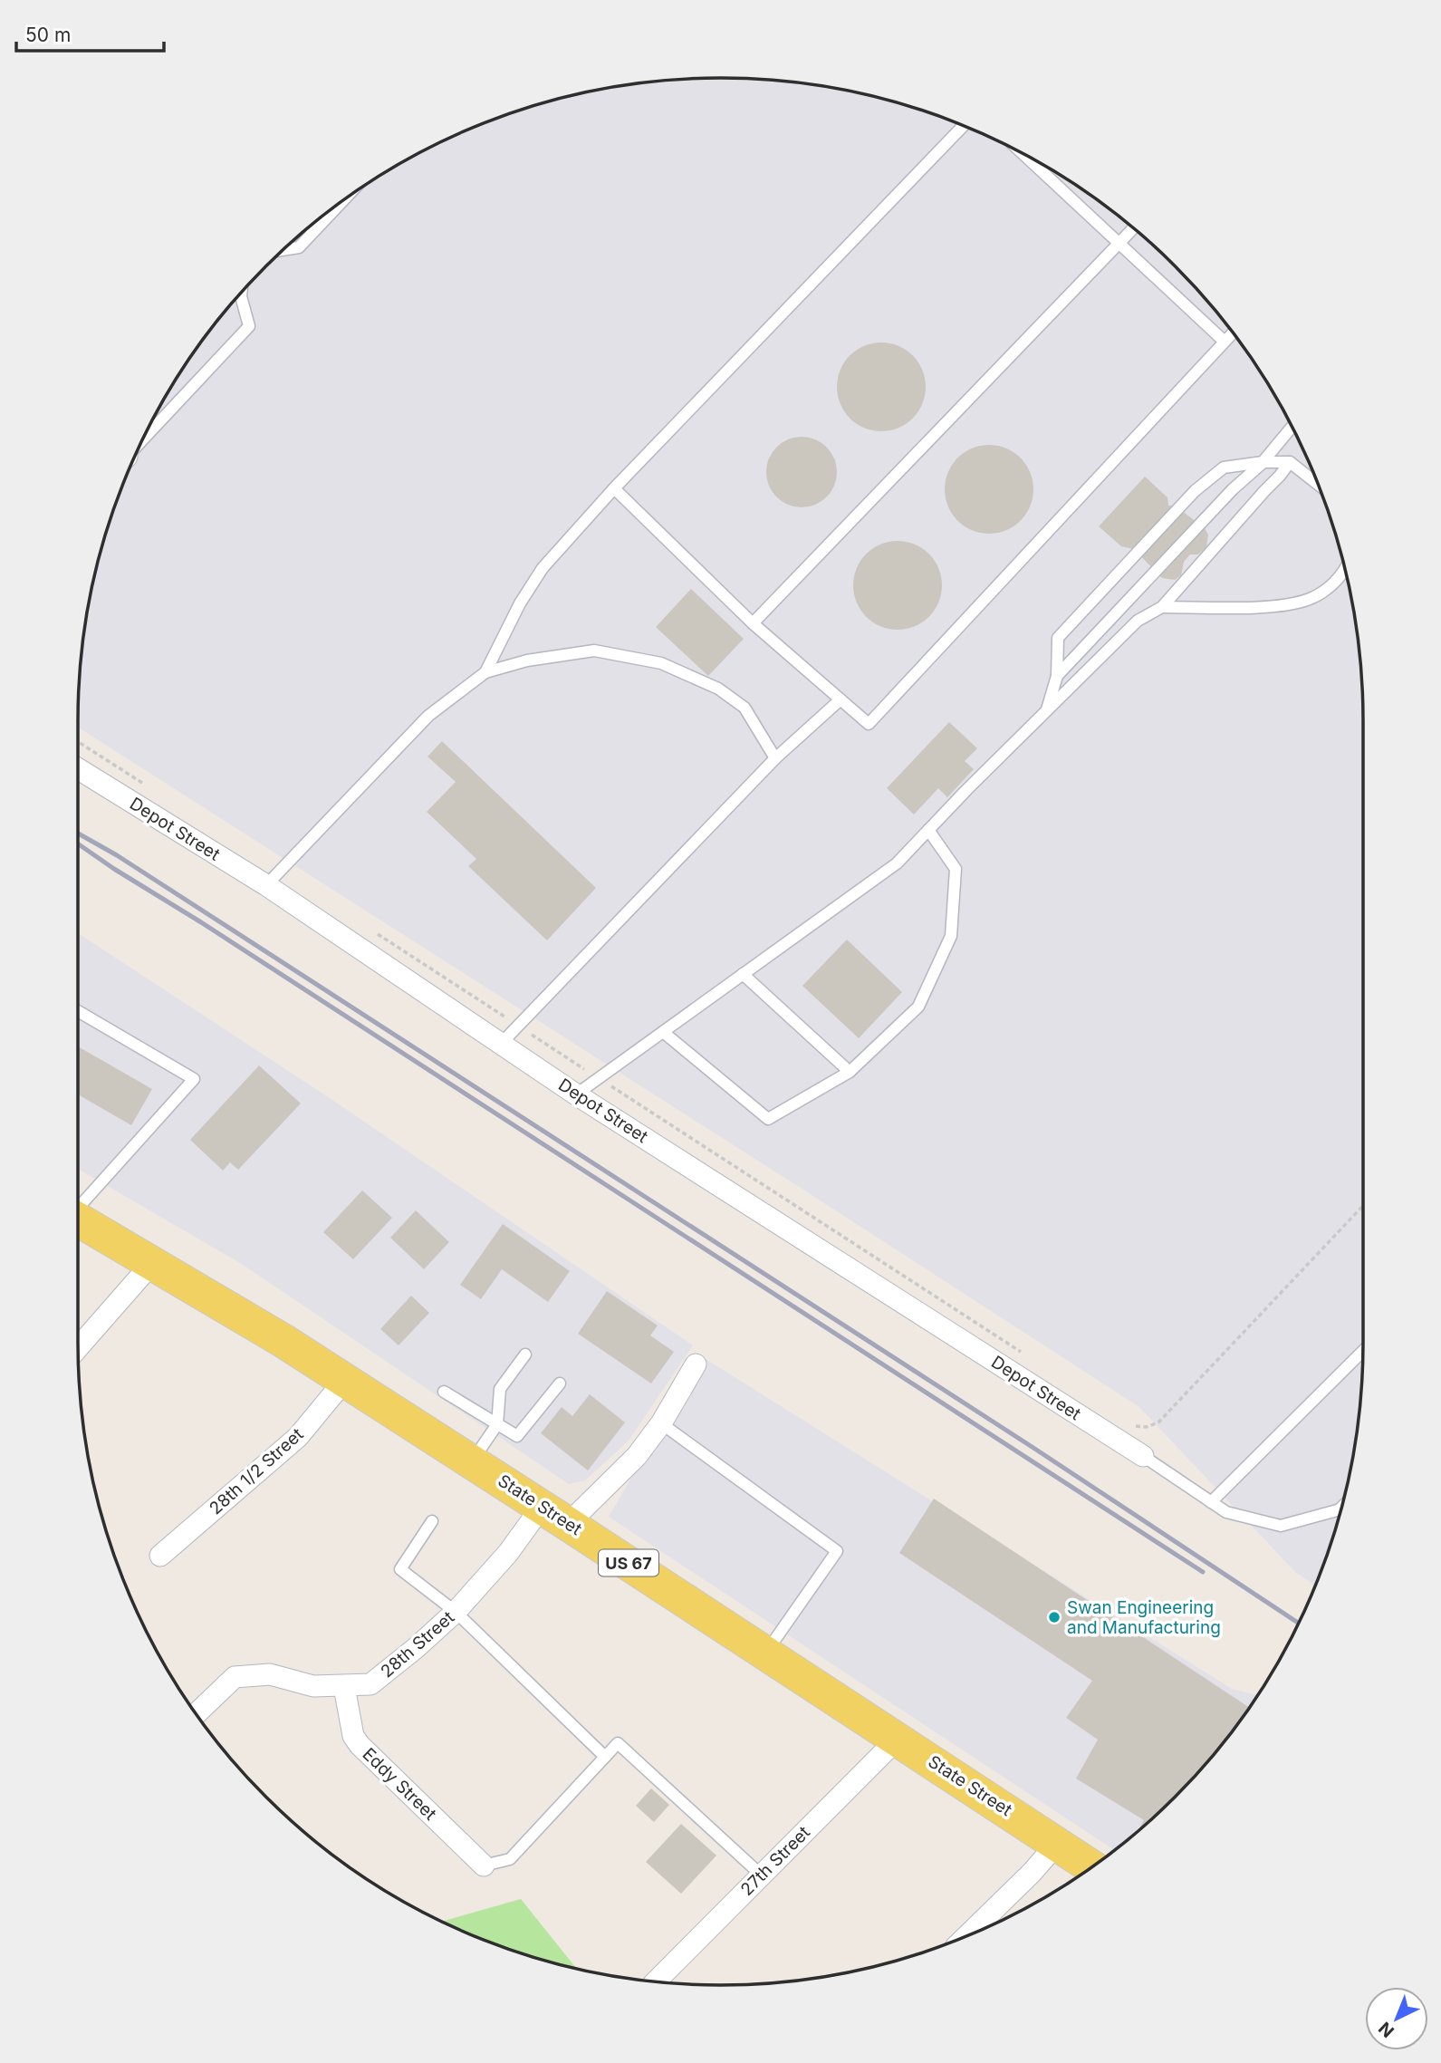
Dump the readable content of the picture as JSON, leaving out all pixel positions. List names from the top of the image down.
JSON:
{
  "streets": {
    "main road": ["State Street", "US 67"],
    "street": [
      "Depot Street",
      "28th 1/2 Street",
      "28th Street",
      "Eddy Street",
      "27th Street"
    ]
  },
  "crossings": [
    ["28th 1/2 Street", "State Street"],
    ["State Street", "28th Street"],
    ["State Street", "27th Street"],
    ["28th Street", "Eddy Street"]
  ],
  "places": ["Swan Engineering and Manufacturing"],
  "scale_bar": "50 m",
  "north": "bottom left"
}
